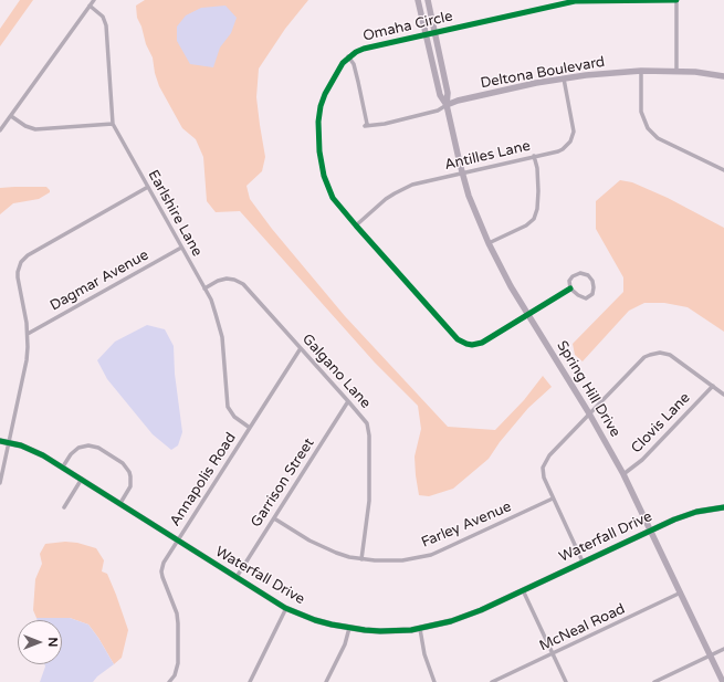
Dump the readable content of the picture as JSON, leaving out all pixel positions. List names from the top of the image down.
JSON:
{
  "streets": {
    "main road": ["Deltona Boulevard", "Spring Hill Drive", "Waterfall Drive"],
    "street": [
      "Omaha Circle",
      "Antilles Lane",
      "Earlshire Lane",
      "Dagmar Avenue",
      "Galgano Lane",
      "Clovis Lane",
      "Annapolis Road",
      "Garrison Street",
      "Farley Avenue",
      "McNeal Road"
    ]
  },
  "crossings": [
    ["Omaha Circle", "Antilles Lane"],
    ["Omaha Circle", "Spring Hill Drive"],
    ["Deltona Boulevard", "Antilles Lane"],
    ["Deltona Boulevard", "Spring Hill Drive"],
    ["Antilles Lane", "Spring Hill Drive"],
    ["Earlshire Lane", "Dagmar Avenue"],
    ["Earlshire Lane", "Galgano Lane"],
    ["Earlshire Lane", "Annapolis Road"],
    ["Galgano Lane", "Annapolis Road"],
    ["Galgano Lane", "Garrison Street"],
    ["Galgano Lane", "Farley Avenue"],
    ["Spring Hill Drive", "Clovis Lane"],
    ["Spring Hill Drive", "Waterfall Drive"],
    ["Spring Hill Drive", "McNeal Road"],
    ["Annapolis Road", "Waterfall Drive"],
    ["Garrison Street", "Farley Avenue"],
    ["Garrison Street", "Waterfall Drive"]
  ],
  "north": "right"
}
